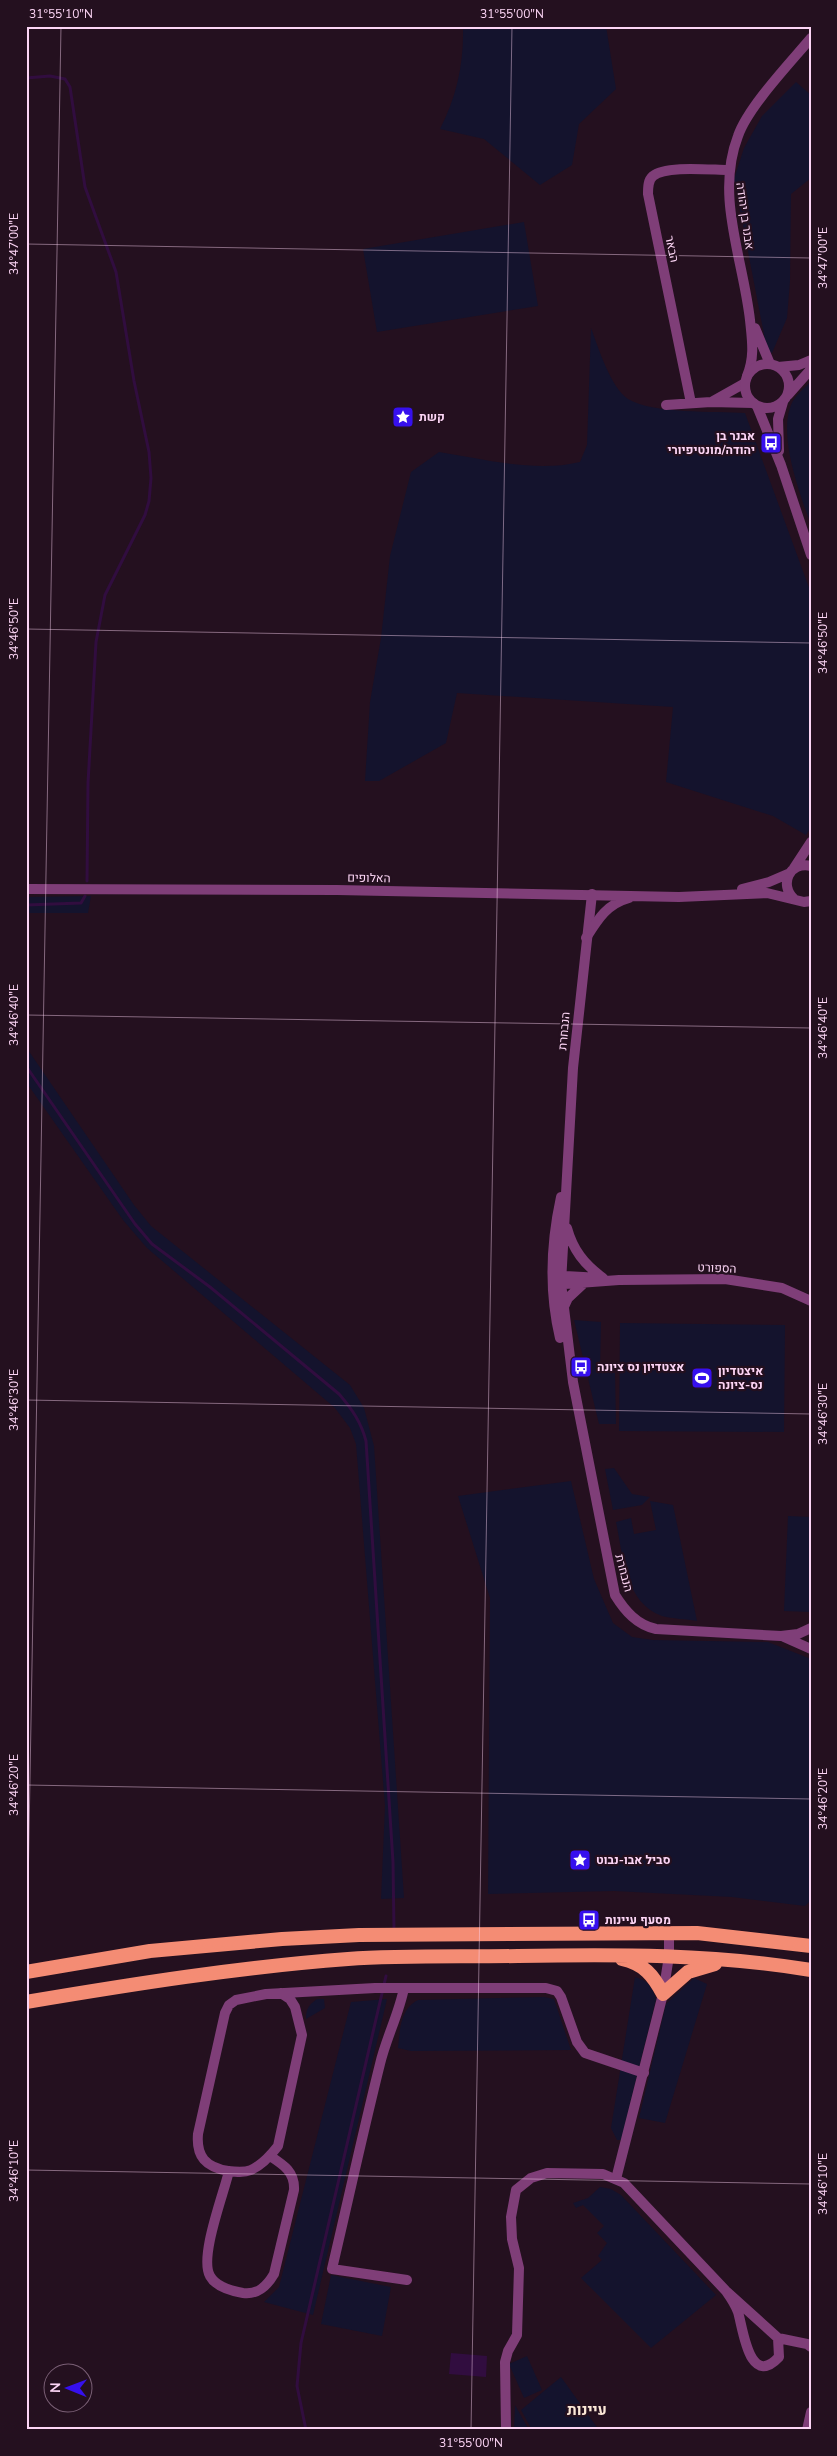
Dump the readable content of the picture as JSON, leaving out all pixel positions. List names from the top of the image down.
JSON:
{
  "streets": {
    "street": [
      "אבנר בן יהודה",
      "הבאר",
      "האלופים",
      "הנבחרת",
      "הספורט"
    ]
  },
  "crossings": [
    ["אבנר בן יהודה", "הבאר"],
    ["האלופים", "הנבחרת"],
    ["הנבחרת", "הספורט"]
  ],
  "districts": ["עיינות"],
  "places": {
    "place": ["קשת", "סביל אבו-נבוט"],
    "bus stop": ["אבנר בן יהודה/מונטיפיורי", "אצטדיון נס ציונה", "מסעף עיינות"],
    "sports": ["איצטדיון נס-ציונה"]
  },
  "north": "left",
  "coordinates": [
    "31°55'10\"N",
    "31°55'00\"N",
    "34°47'00\"E",
    "34°46'50\"E",
    "34°46'40\"E",
    "34°46'30\"E",
    "34°46'20\"E",
    "34°46'10\"E"
  ]
}
